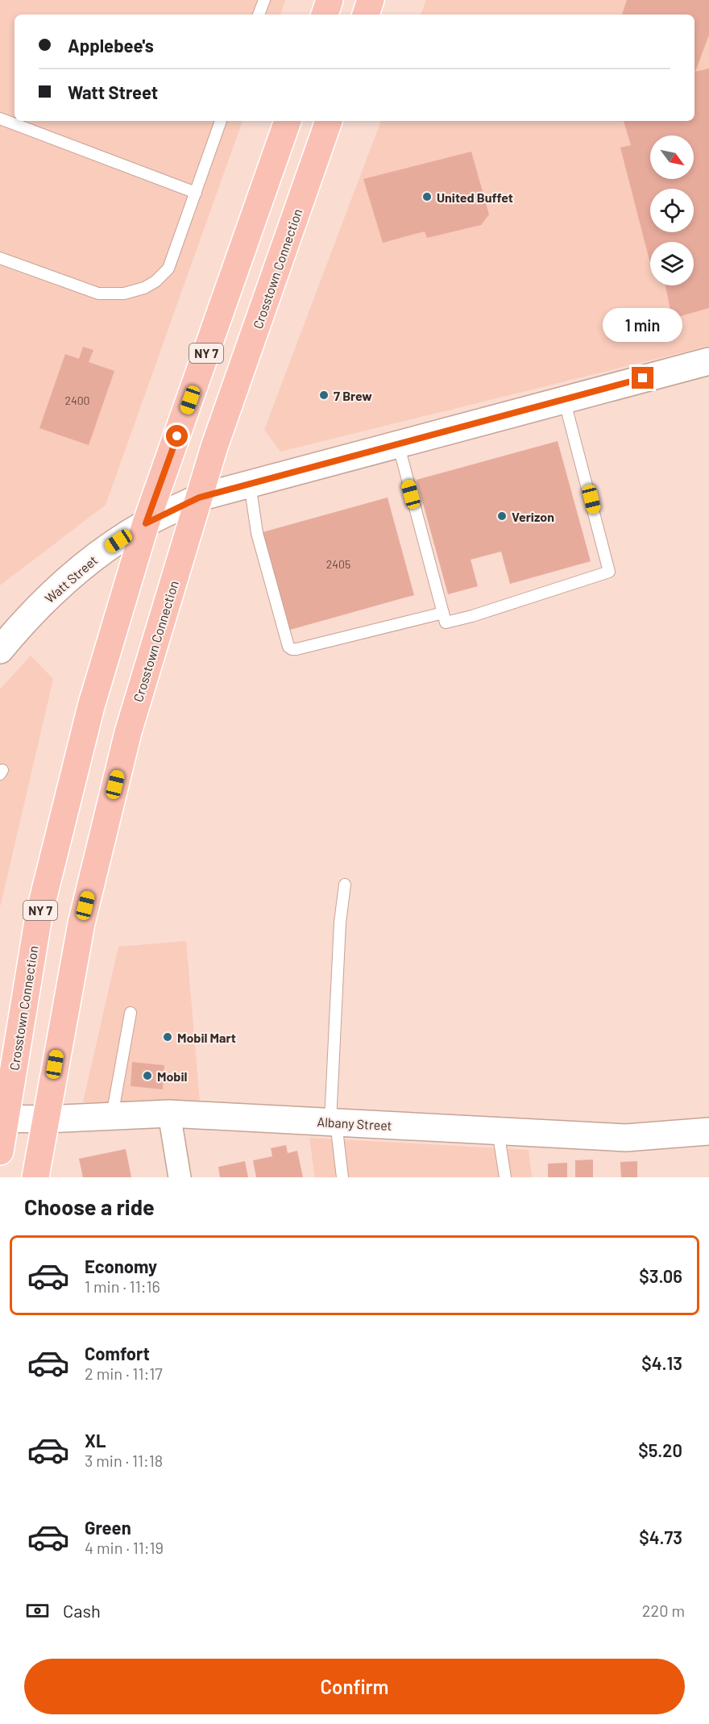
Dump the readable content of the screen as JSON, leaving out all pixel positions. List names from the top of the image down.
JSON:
{
  "streets": {
    "highway": ["Crosstown Connection", "NY 7"],
    "street": ["Watt Street", "Albany Street"]
  },
  "crossings": [
    ["Crosstown Connection", "Watt Street"],
    ["Crosstown Connection", "Albany Street"]
  ],
  "places": [
    "United Buffet",
    "7 Brew",
    "Verizon",
    "Mobil Mart",
    "Mobil"
  ],
  "house_numbers": ["2400", "2405"],
  "north": "bottom right",
  "page": {
    "banner": ["Applebee's", "Watt Street"],
    "bubble": "1 min",
    "heading": "Choose a ride",
    "list": [
      {
        "name": "Economy",
        "note": "1 min · 11:16",
        "value": "$3.06"
      },
      {
        "name": "Comfort",
        "note": "2 min · 11:17",
        "value": "$4.13"
      },
      {
        "name": "XL",
        "note": "3 min · 11:18",
        "value": "$5.20"
      },
      {
        "name": "Green",
        "note": "4 min · 11:19",
        "value": "$4.73"
      }
    ],
    "pay": ["Cash", "220 m"],
    "buttons": "Confirm"
  }
}
